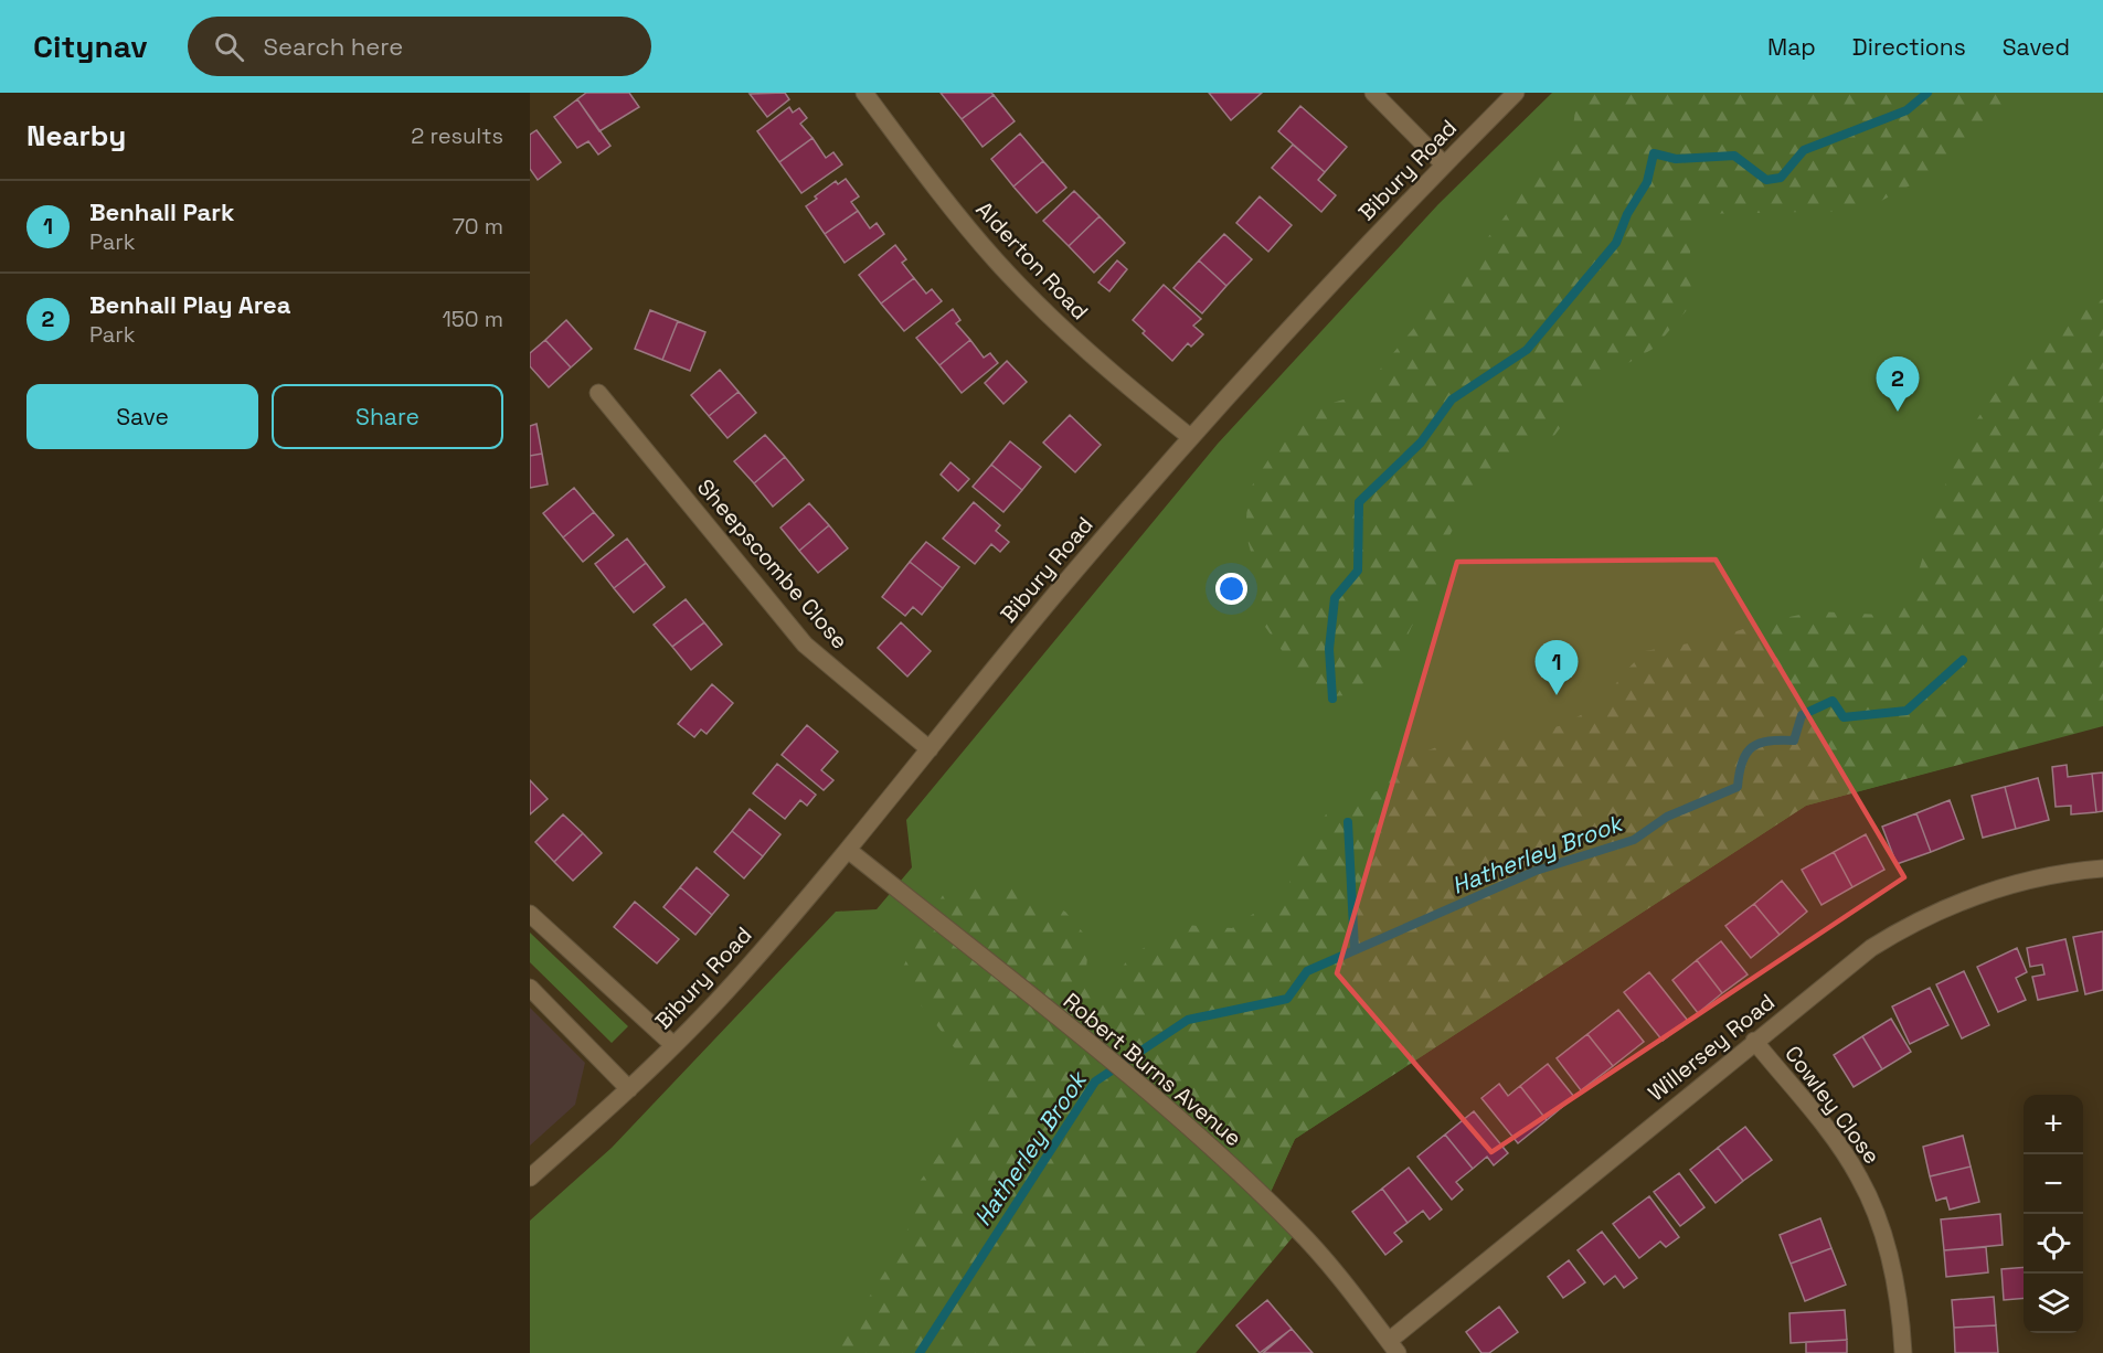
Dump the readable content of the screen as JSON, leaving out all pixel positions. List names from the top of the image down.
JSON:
{
  "streets": {
    "street": [
      "Bibury Road",
      "Alderton Road",
      "Sheepscombe Close",
      "Willersey Road",
      "Robert Burns Avenue",
      "Cowley Close"
    ]
  },
  "crossings": [
    ["Bibury Road", "Alderton Road"],
    ["Bibury Road", "Sheepscombe Close"],
    ["Bibury Road", "Robert Burns Avenue"],
    ["Willersey Road", "Robert Burns Avenue"],
    ["Willersey Road", "Cowley Close"]
  ],
  "water": ["Hatherley Brook"],
  "page": {
    "header": "Citynav",
    "search": "Search here",
    "nav": ["Map", "Directions", "Saved"],
    "heading": ["Nearby", "2 results"],
    "list": [
      {
        "mark": "1",
        "name": "Benhall Park",
        "note": "Park",
        "value": "70 m"
      },
      {
        "mark": "2",
        "name": "Benhall Play Area",
        "note": "Park",
        "value": "150 m"
      }
    ],
    "pins": ["2", "1"],
    "buttons": ["Save", "Share"],
    "map_buttons": ["+", "−"]
  }
}
